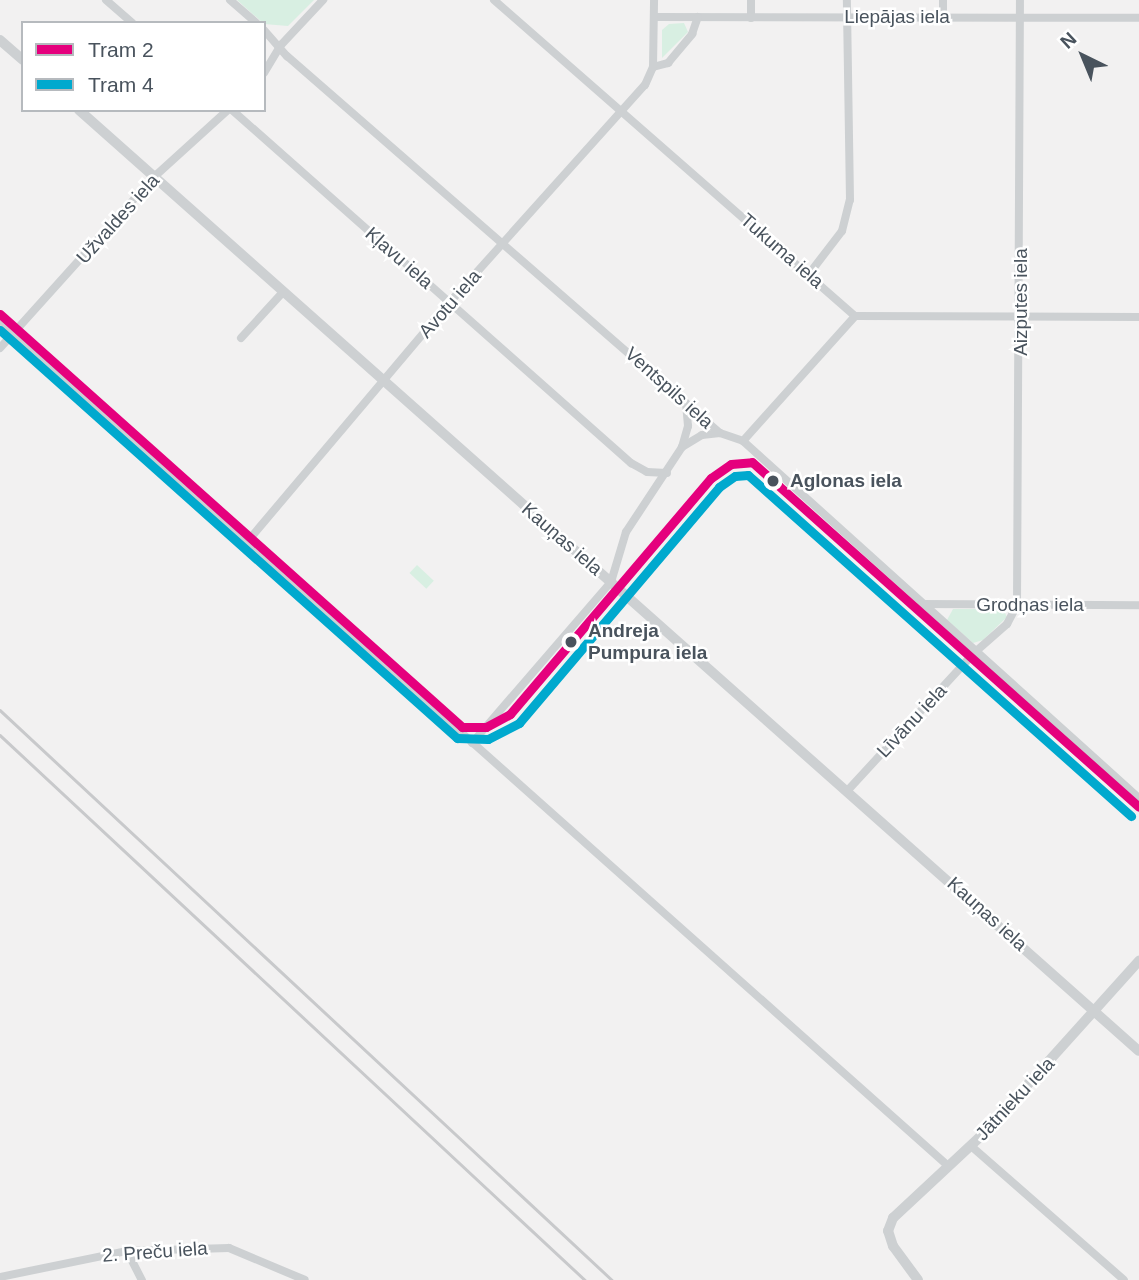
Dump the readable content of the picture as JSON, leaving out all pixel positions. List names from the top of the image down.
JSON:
{
  "streets": {
    "street": [
      "Liepājas iela",
      "Užvaldes iela",
      "Tukuma iela",
      "Kļavu iela",
      "Aizputes iela",
      "Avotu iela",
      "Ventspils iela",
      "Kauņas iela",
      "Grodņas iela",
      "Līvānu iela",
      "Jātnieku iela",
      "2. Preču iela"
    ]
  },
  "crossings": [
    ["Liepājas iela", "Aizputes iela"],
    ["Liepājas iela", "Avotu iela"],
    ["Užvaldes iela", "Kauņas iela"],
    ["Tukuma iela", "Avotu iela"],
    ["Kļavu iela", "Avotu iela"],
    ["Aizputes iela", "Grodņas iela"],
    ["Aizputes iela", "Līvānu iela"],
    ["Avotu iela", "Ventspils iela"],
    ["Avotu iela", "Kauņas iela"],
    ["Ventspils iela", "Grodņas iela"],
    ["Ventspils iela", "Līvānu iela"],
    ["Kauņas iela", "Līvānu iela"],
    ["Kauņas iela", "Jātnieku iela"],
    ["Grodņas iela", "Līvānu iela"]
  ],
  "places": ["Aglonas iela", "Andreja Pumpura iela"],
  "lines": ["tram line 2", "tram line 4"],
  "legend": ["Tram 2", "Tram 4"],
  "north": "top left"
}
